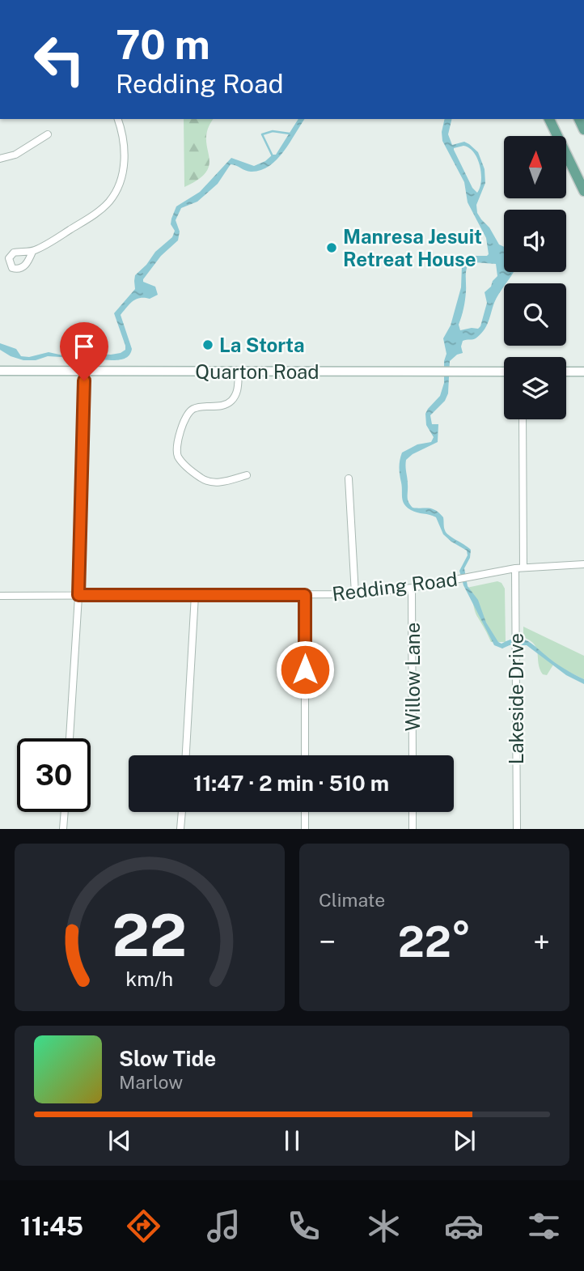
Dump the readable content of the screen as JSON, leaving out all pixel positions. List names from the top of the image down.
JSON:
{
  "streets": {
    "street": [
      "Quarton Road",
      "Redding Road",
      "Willow Lane",
      "Lakeside Drive"
    ]
  },
  "crossings": [
    ["Redding Road", "Willow Lane"],
    ["Redding Road", "Lakeside Drive"]
  ],
  "places": ["Manresa Jesuit Retreat House", "La Storta"],
  "north": "top",
  "page": {
    "turn": ["70 m", "Redding Road"],
    "limit": "30",
    "trip": "11:47 · 2 min · 510 m",
    "tile": "Climate",
    "heat": ["−", "22°", "+"],
    "song": ["Slow Tide", "Marlow"],
    "tabs": "11:45",
    "gauge": ["22", "km/h"]
  }
}
